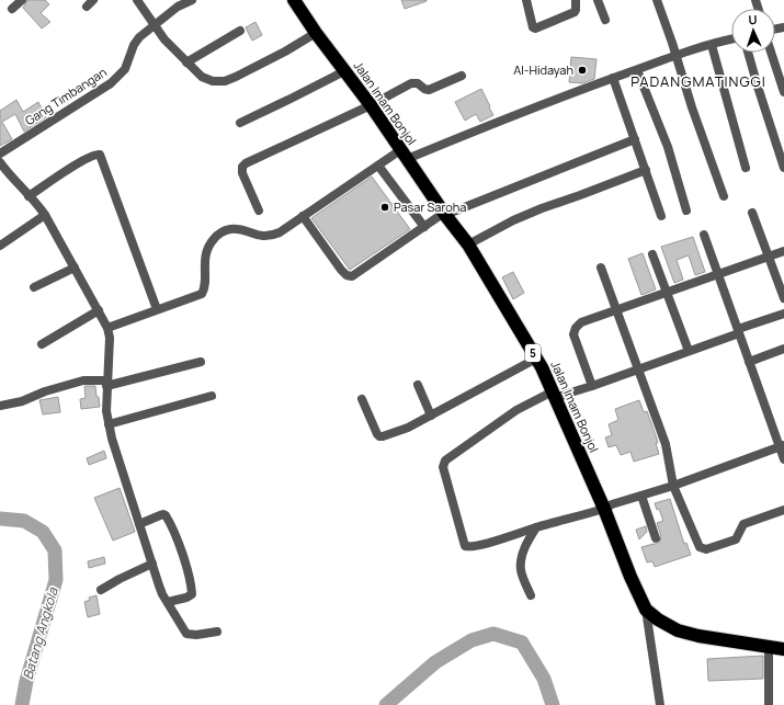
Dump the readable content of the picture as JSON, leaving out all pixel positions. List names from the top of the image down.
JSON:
{
  "streets": {
    "highway": ["Jalan Imam Bonjol", "5"],
    "street": ["Gang Timbangan"]
  },
  "districts": ["PADANGMATINGGI"],
  "water": ["Batang Angkola"],
  "places": ["Al-Hidayah", "Pasar Saroha"],
  "north": "top"
}
